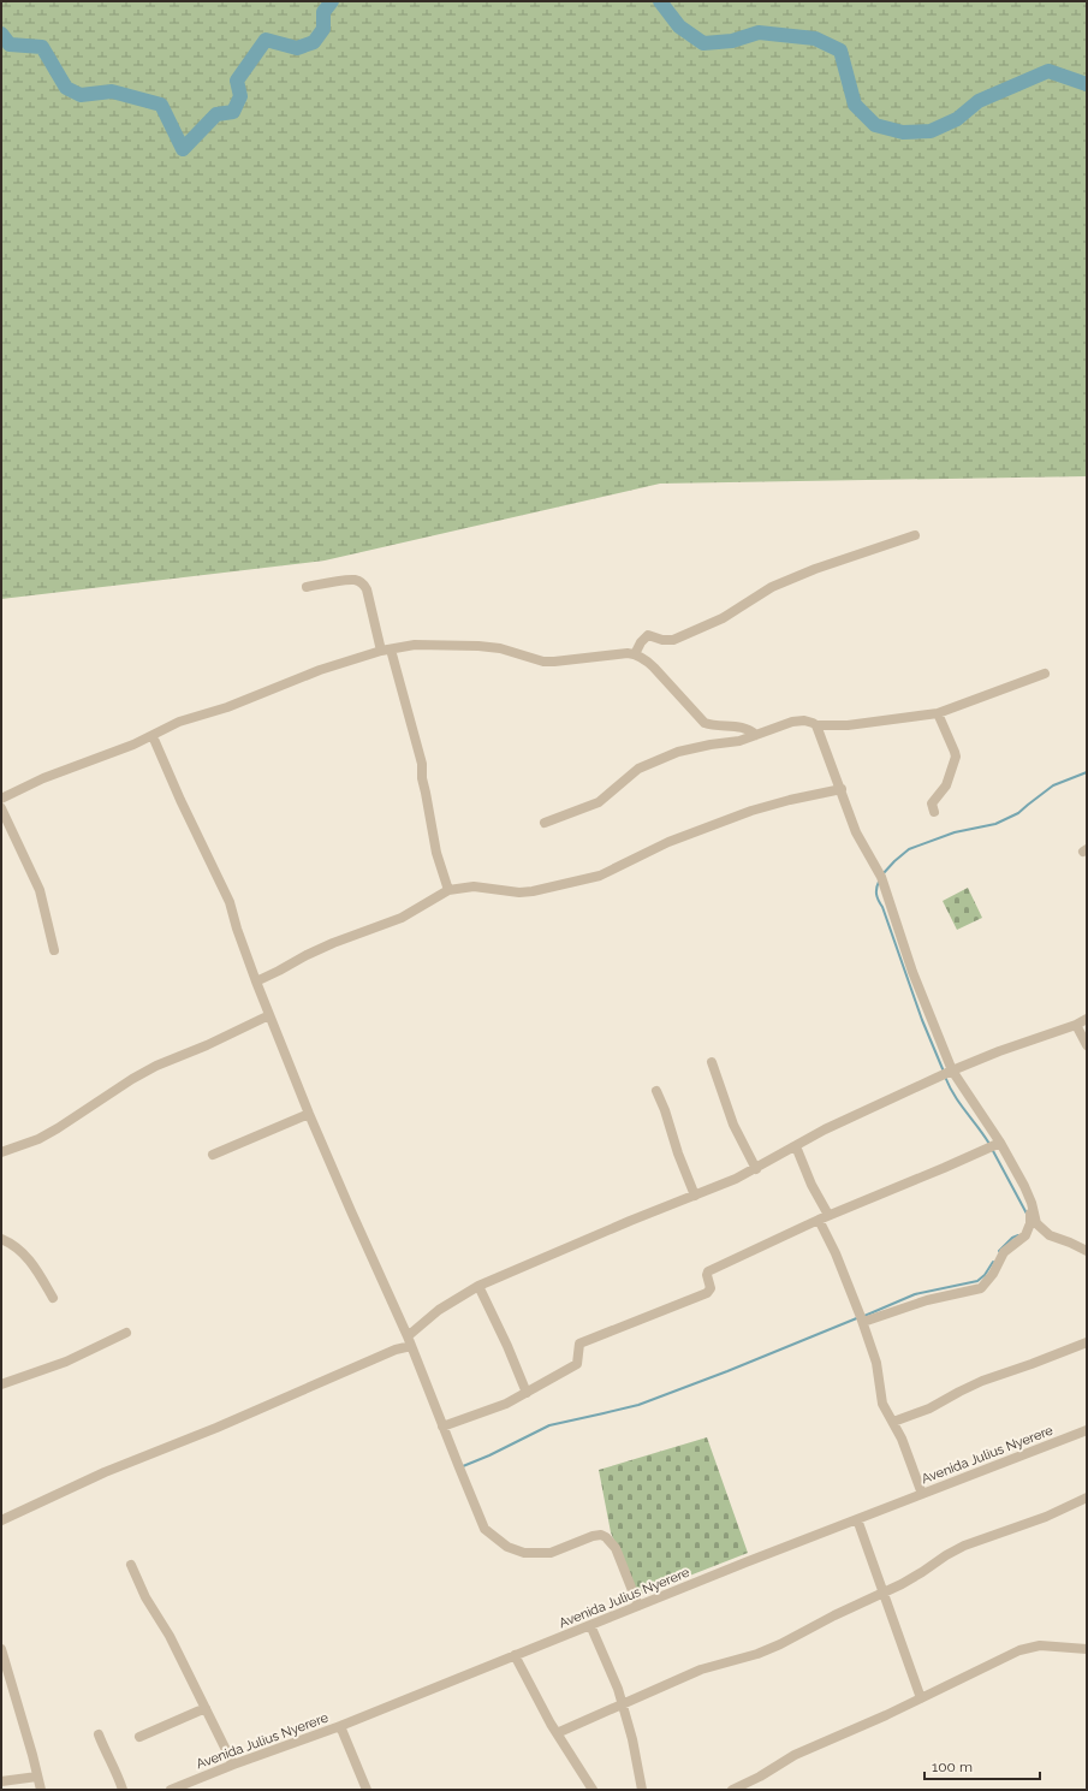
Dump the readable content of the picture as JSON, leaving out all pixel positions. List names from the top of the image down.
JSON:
{
  "streets": {
    "street": ["Avenida Julius Nyerere"]
  },
  "scale_bar": "100 m"
}
